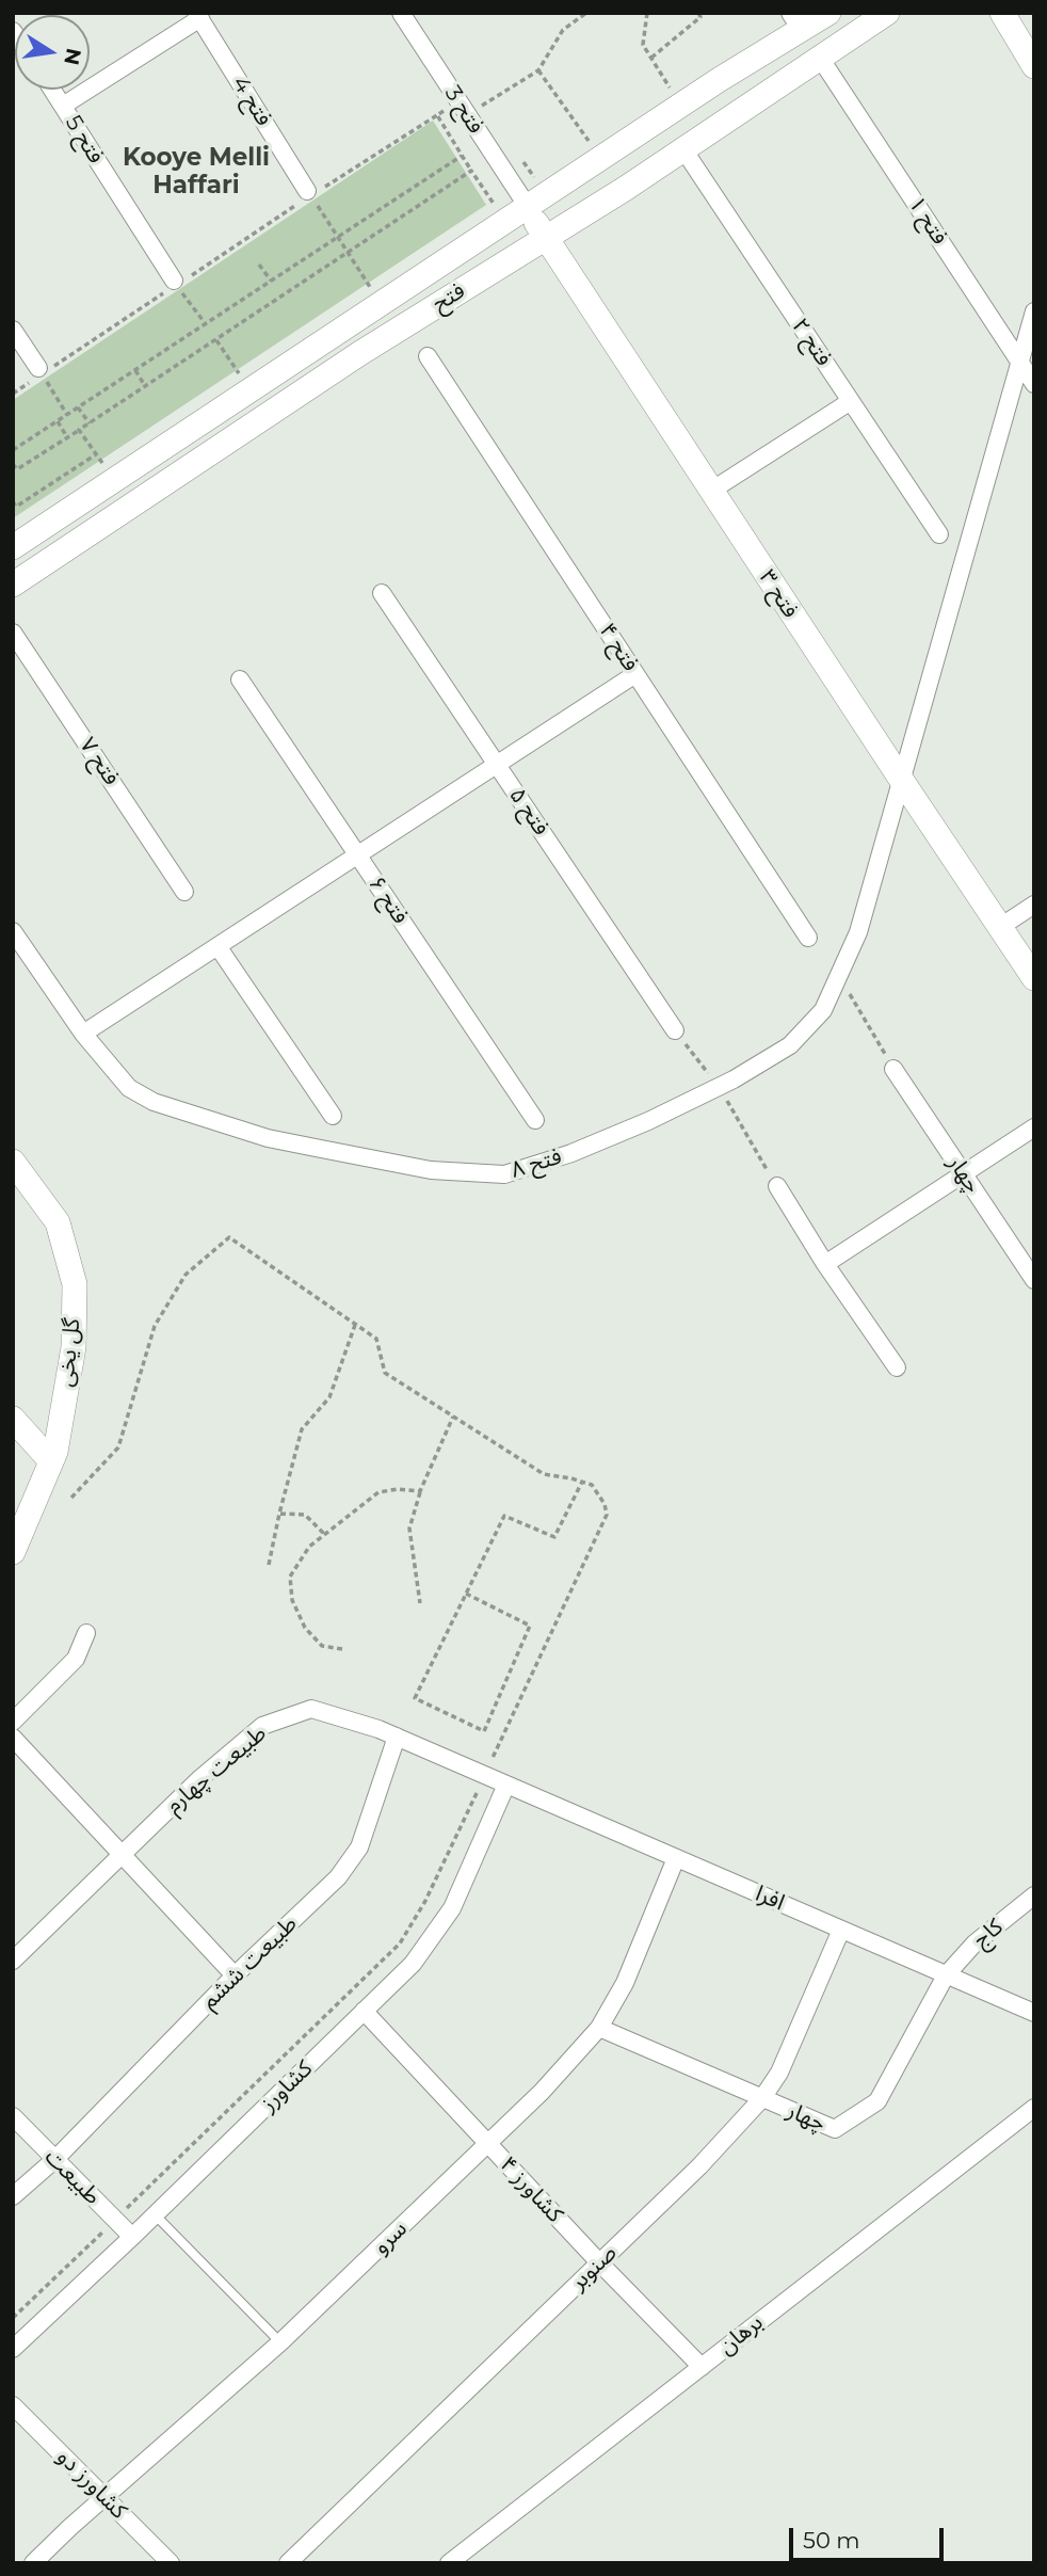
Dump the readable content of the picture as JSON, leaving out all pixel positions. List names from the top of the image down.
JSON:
{
  "streets": {
    "street": [
      "فتح 4",
      "فتح 3",
      "فتح 5",
      "فتح ۱",
      "فتح",
      "فتح ۲",
      "فتح ۳",
      "فتح ۴",
      "فتح ۷",
      "فتح ۵",
      "فتح ۶",
      "فتح ۸",
      "چهار",
      "گل یخی",
      "طبیعت چهارم",
      "افرا",
      "کاج",
      "طبیعت ششم",
      "کشاورز",
      "طبیعت",
      "کشاورز ۴",
      "سرو",
      "صنوبر",
      "برهان",
      "کشاورز دو"
    ]
  },
  "crossings": [
    ["فتح 3", "فتح"],
    ["فتح 3", "فتح ۳"],
    ["فتح ۱", "فتح"],
    ["فتح ۱", "فتح ۸"],
    ["فتح", "فتح ۲"],
    ["فتح", "فتح ۳"],
    ["فتح ۳", "فتح ۸"],
    ["چهار", "افرا"],
    ["چهار", "کاج"],
    ["چهار", "سرو"],
    ["چهار", "صنوبر"],
    ["طبیعت چهارم", "افرا"],
    ["طبیعت چهارم", "طبیعت ششم"],
    ["طبیعت چهارم", "کشاورز"],
    ["افرا", "کاج"],
    ["افرا", "کشاورز"],
    ["افرا", "سرو"],
    ["افرا", "صنوبر"],
    ["طبیعت ششم", "طبیعت"],
    ["کشاورز", "طبیعت"],
    ["کشاورز", "کشاورز ۴"],
    ["کشاورز ۴", "سرو"],
    ["کشاورز ۴", "صنوبر"],
    ["کشاورز ۴", "برهان"],
    ["سرو", "کشاورز دو"]
  ],
  "districts": ["Kooye Melli Haffari"],
  "scale_bar": "50 m",
  "north": "right"
}
